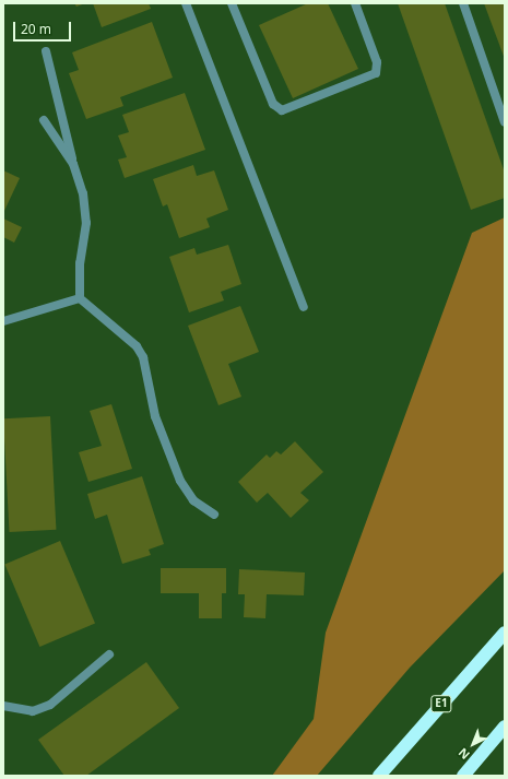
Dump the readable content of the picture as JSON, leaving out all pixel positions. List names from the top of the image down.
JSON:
{
  "streets": {
    "highway": ["E1"]
  },
  "scale_bar": "20 m",
  "north": "bottom left"
}
